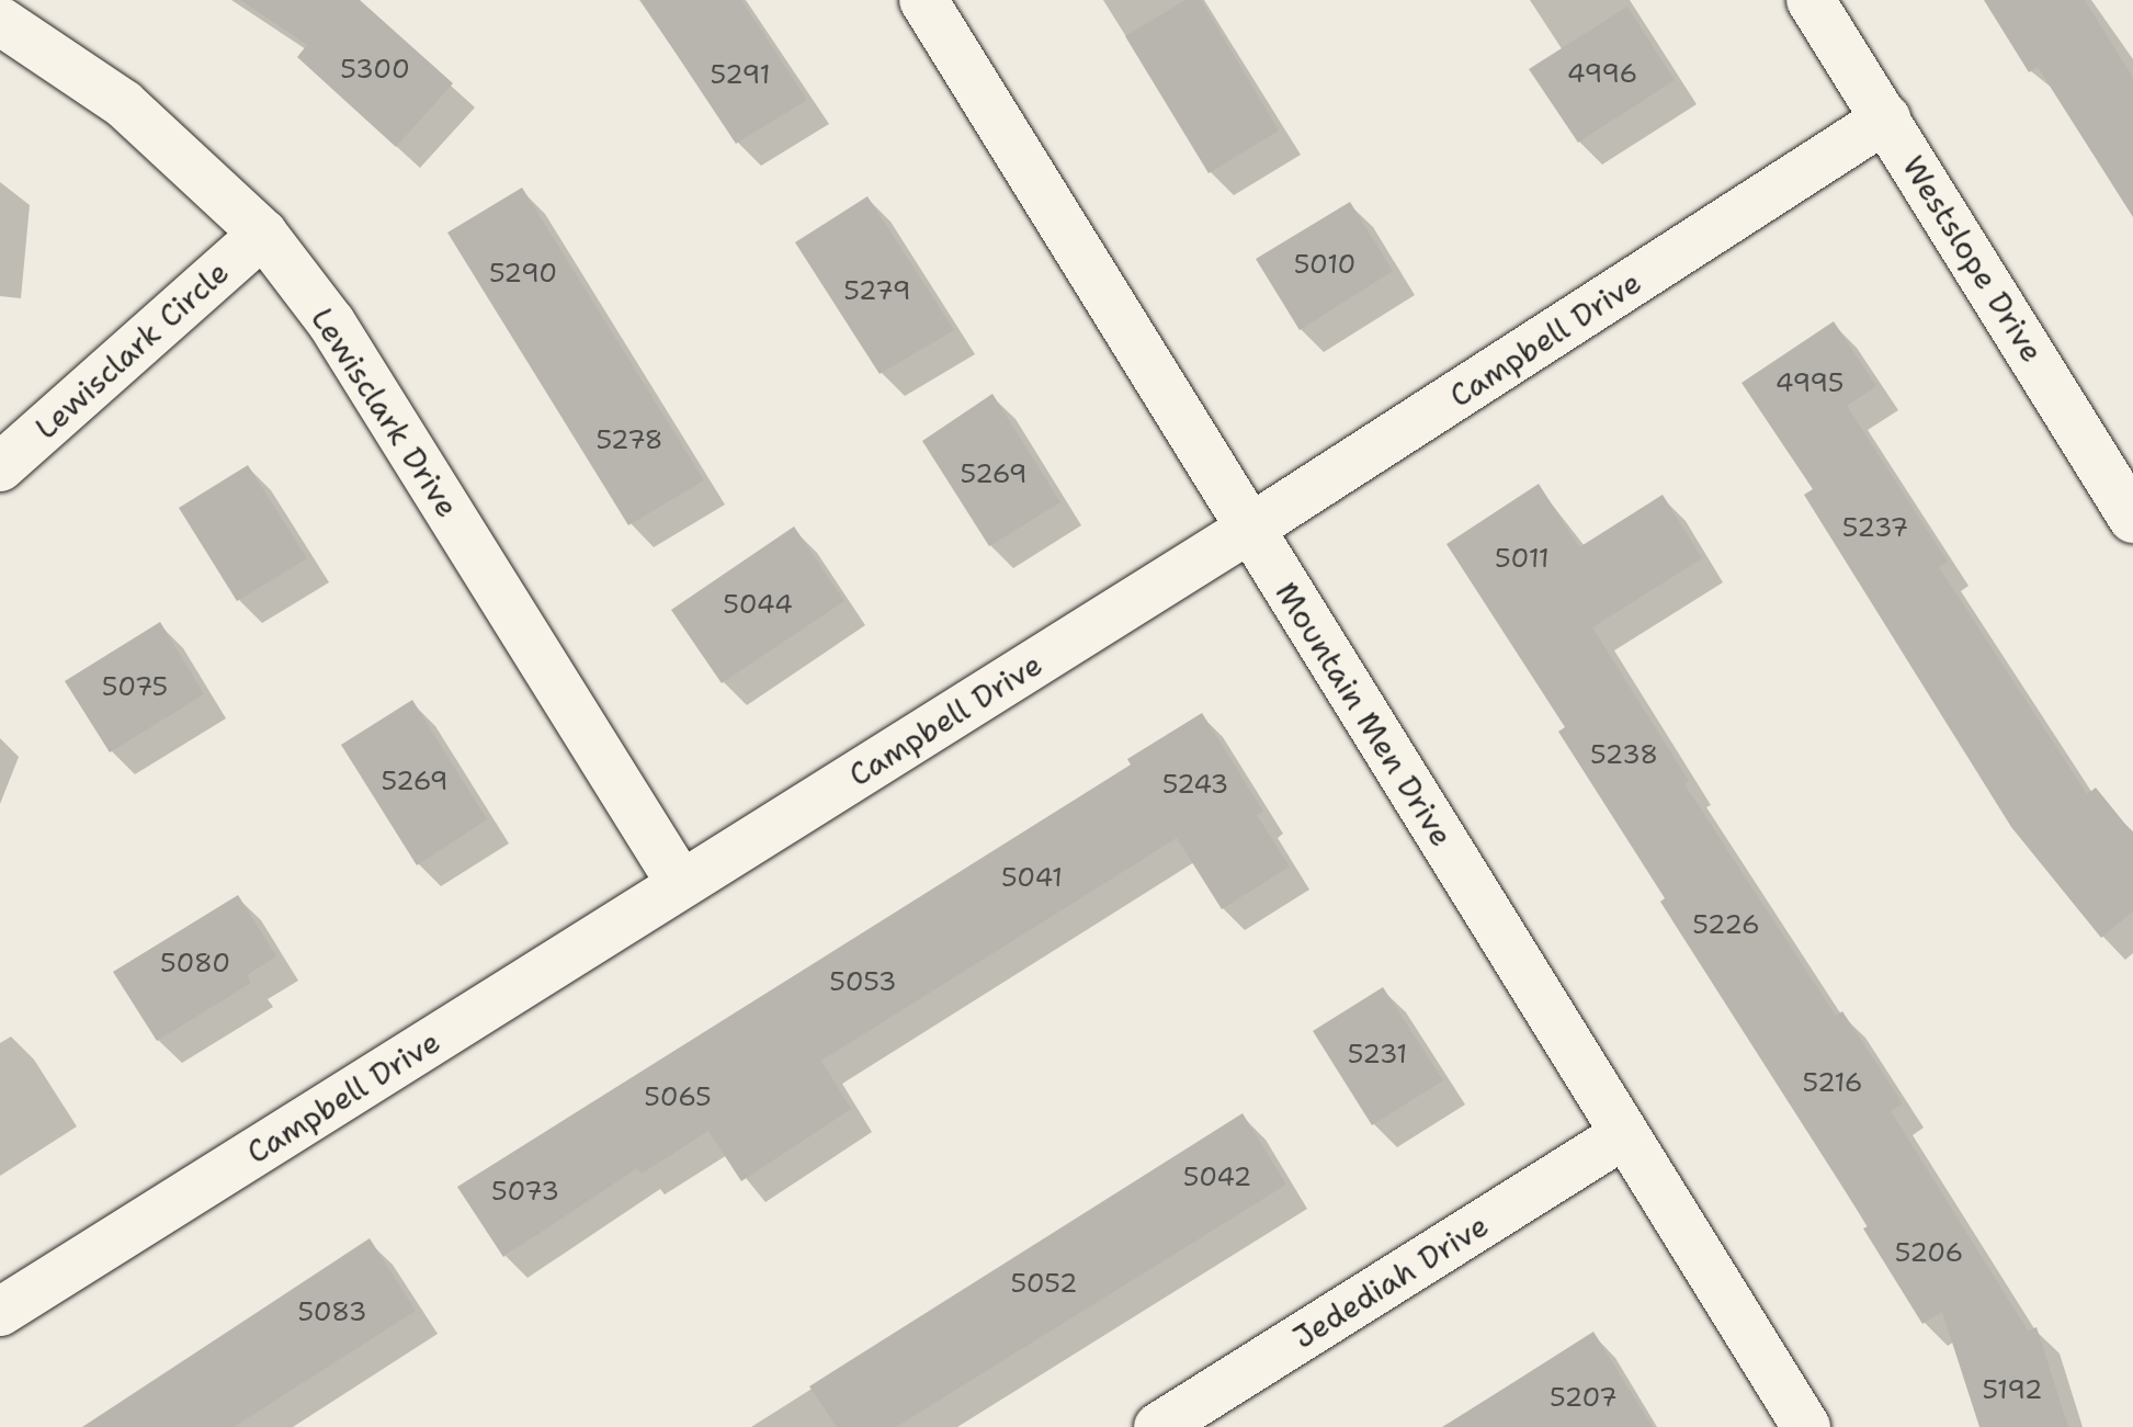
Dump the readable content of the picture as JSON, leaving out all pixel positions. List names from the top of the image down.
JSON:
{
  "streets": {
    "street": [
      "Westslope Drive",
      "Campbell Drive",
      "Lewisclark Circle",
      "Lewisclark Drive",
      "Mountain Men Drive",
      "Jedediah Drive"
    ]
  },
  "crossings": [
    ["Westslope Drive", "Campbell Drive"],
    ["Campbell Drive", "Lewisclark Drive"],
    ["Campbell Drive", "Mountain Men Drive"],
    ["Lewisclark Circle", "Lewisclark Drive"],
    ["Mountain Men Drive", "Jedediah Drive"]
  ],
  "house_numbers": [
    "5300",
    "4996",
    "5291",
    "5010",
    "5290",
    "5279",
    "4995",
    "5278",
    "5269",
    "5237",
    "5011",
    "5044",
    "5075",
    "5238",
    "5269",
    "5243",
    "5041",
    "5226",
    "5080",
    "5053",
    "5231",
    "5216",
    "5065",
    "5042",
    "5073",
    "5206",
    "5052",
    "5083",
    "5192",
    "5207"
  ]
}
